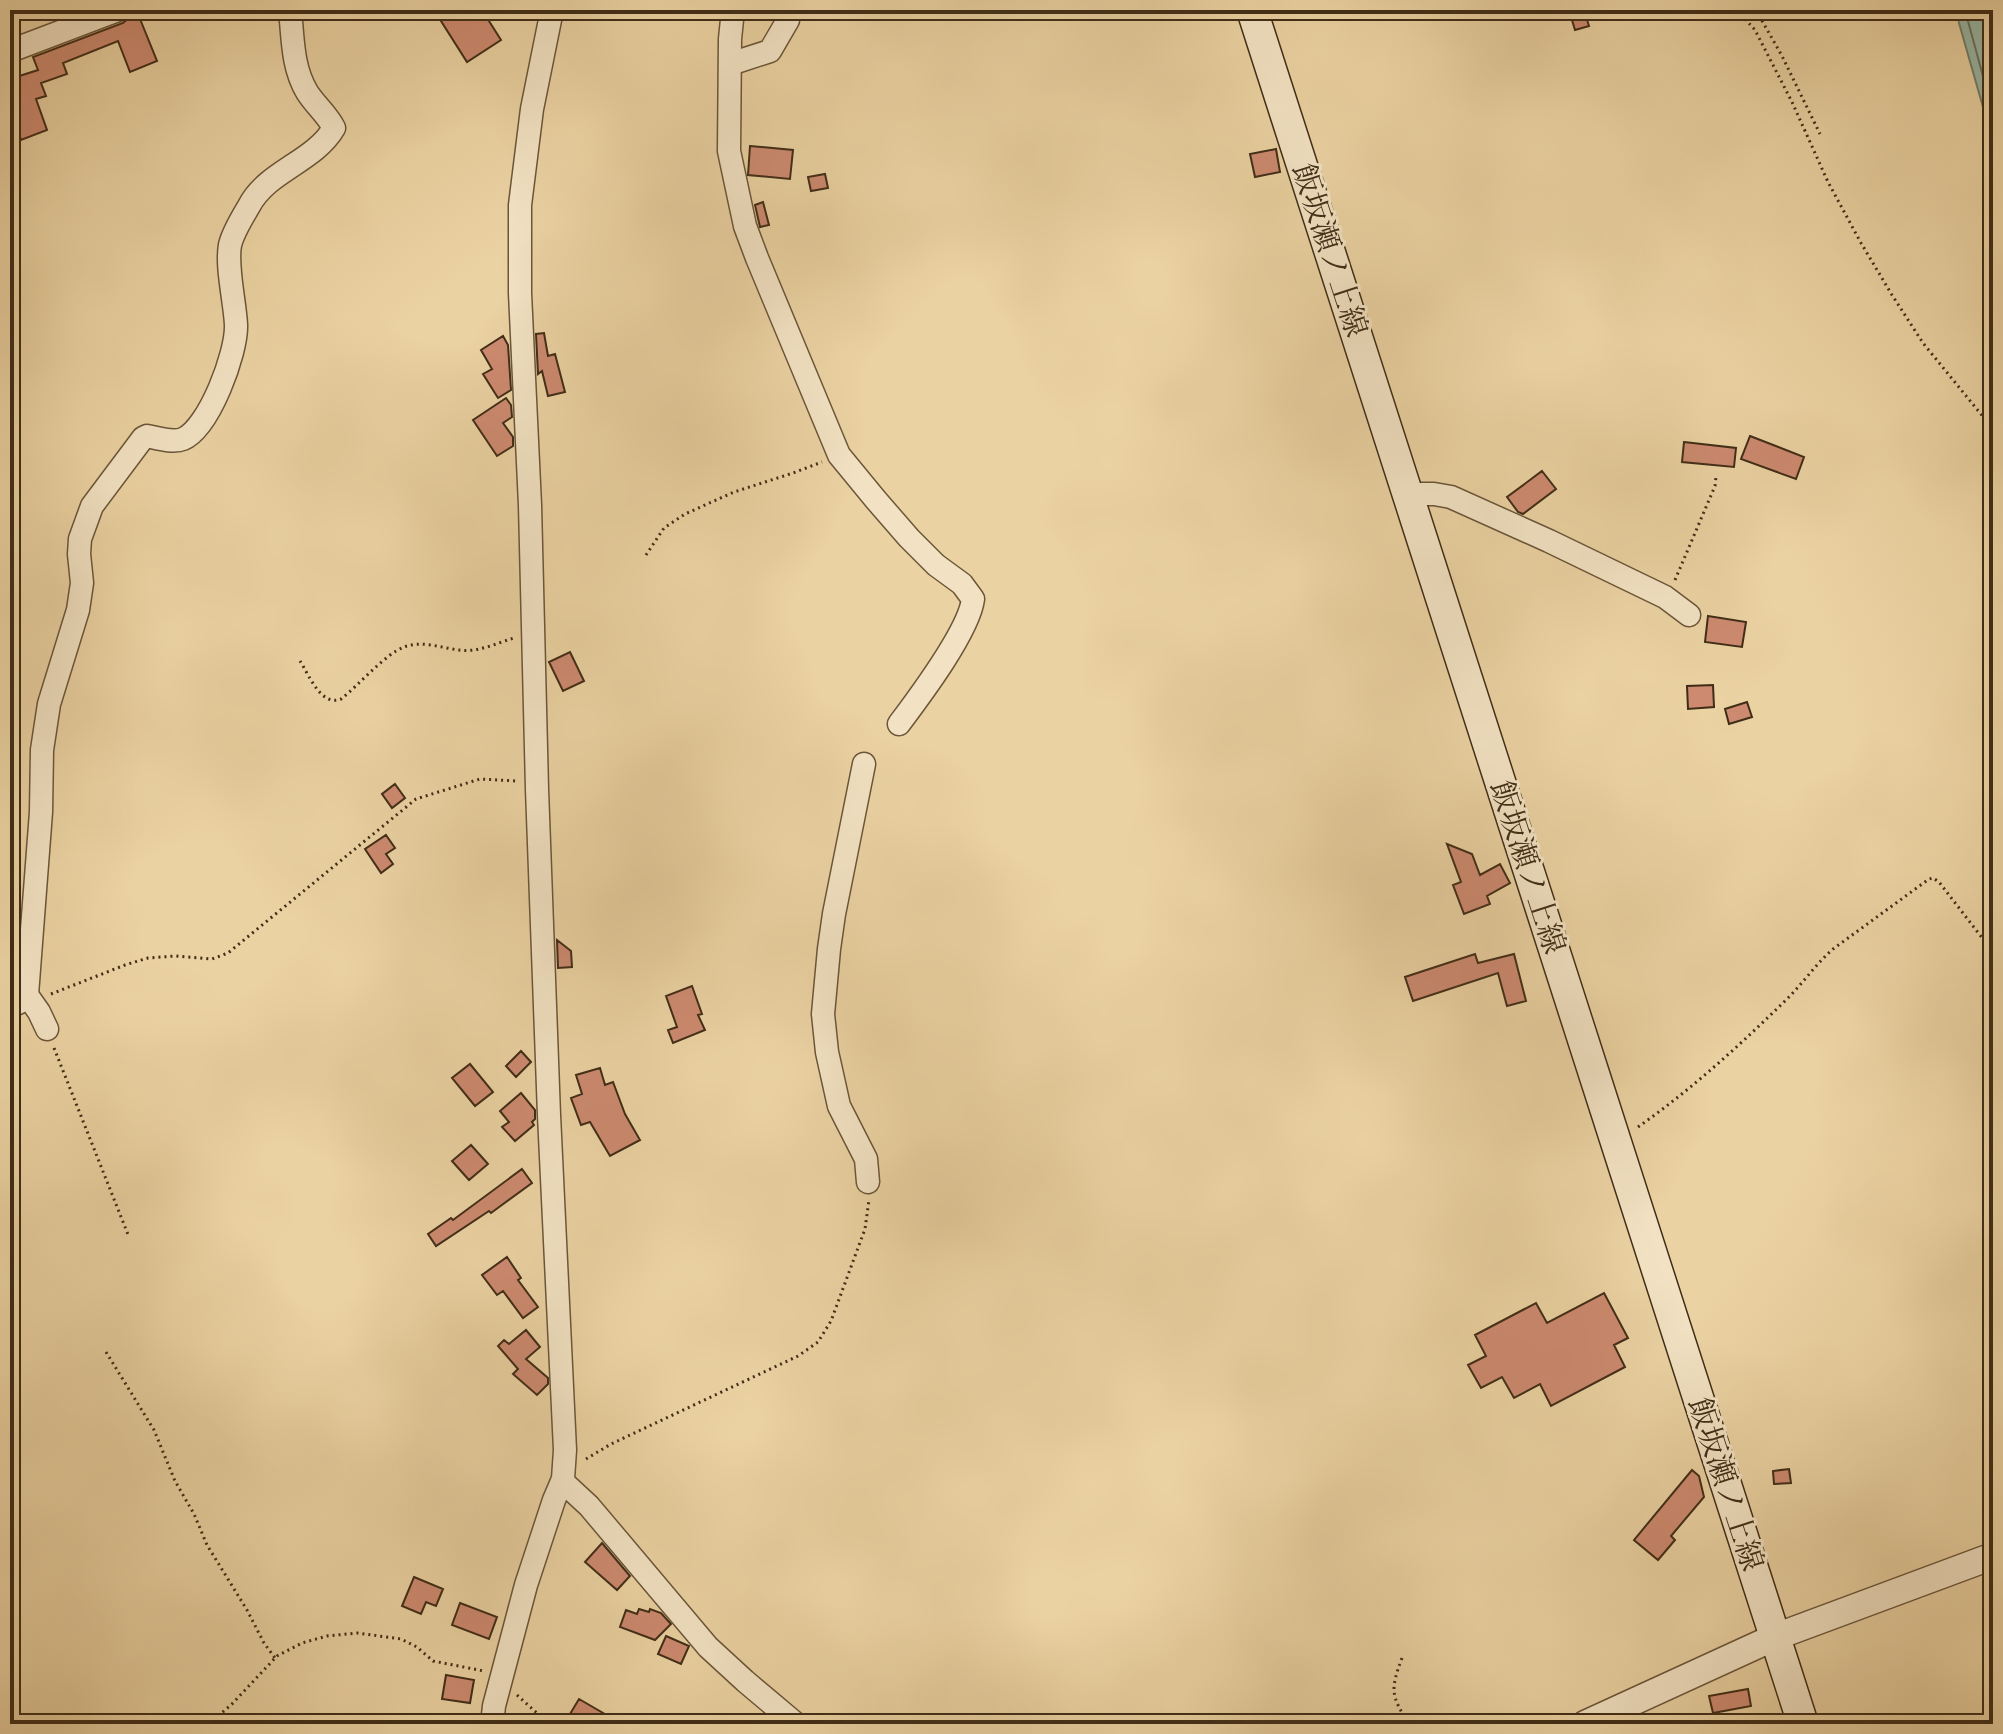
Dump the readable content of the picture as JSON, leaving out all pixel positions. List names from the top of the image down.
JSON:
{
  "streets": {
    "main road": ["飯坂瀬ノ上線"]
  }
}
